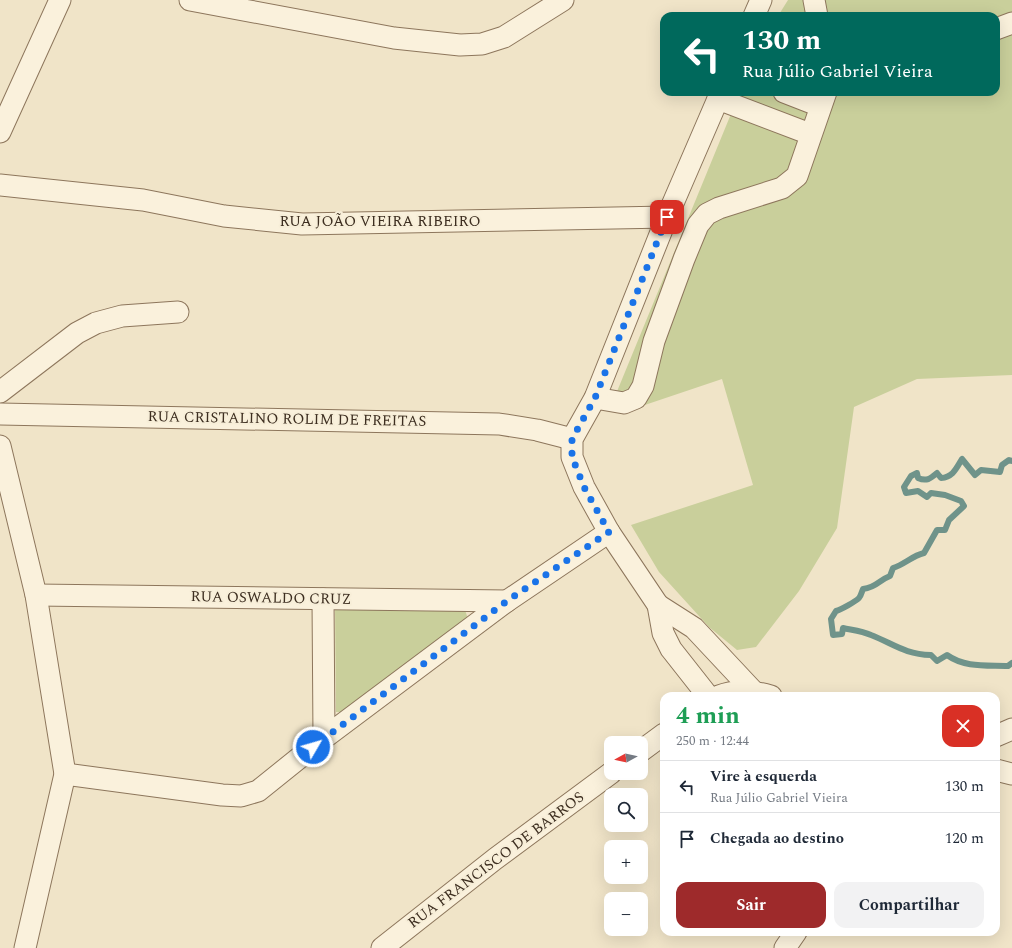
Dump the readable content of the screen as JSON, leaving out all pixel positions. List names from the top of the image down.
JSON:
{
  "streets": {
    "street": [
      "RUA JOÃO VIEIRA RIBEIRO",
      "RUA CRISTALINO ROLIM DE FREITAS",
      "RUA OSWALDO CRUZ",
      "RUA FRANCISCO DE BARROS"
    ]
  },
  "north": "left",
  "page": {
    "turn": ["130 m", "Rua Júlio Gabriel Vieira"],
    "heading": ["4 min", "250 m · 12:44"],
    "map_buttons": ["+", "−"],
    "list": [
      {
        "name": "Vire à esquerda",
        "note": "Rua Júlio Gabriel Vieira",
        "value": "130 m"
      },
      {
        "name": "Chegada ao destino",
        "value": "120 m"
      }
    ],
    "buttons": ["Sair", "Compartilhar"]
  }
}
